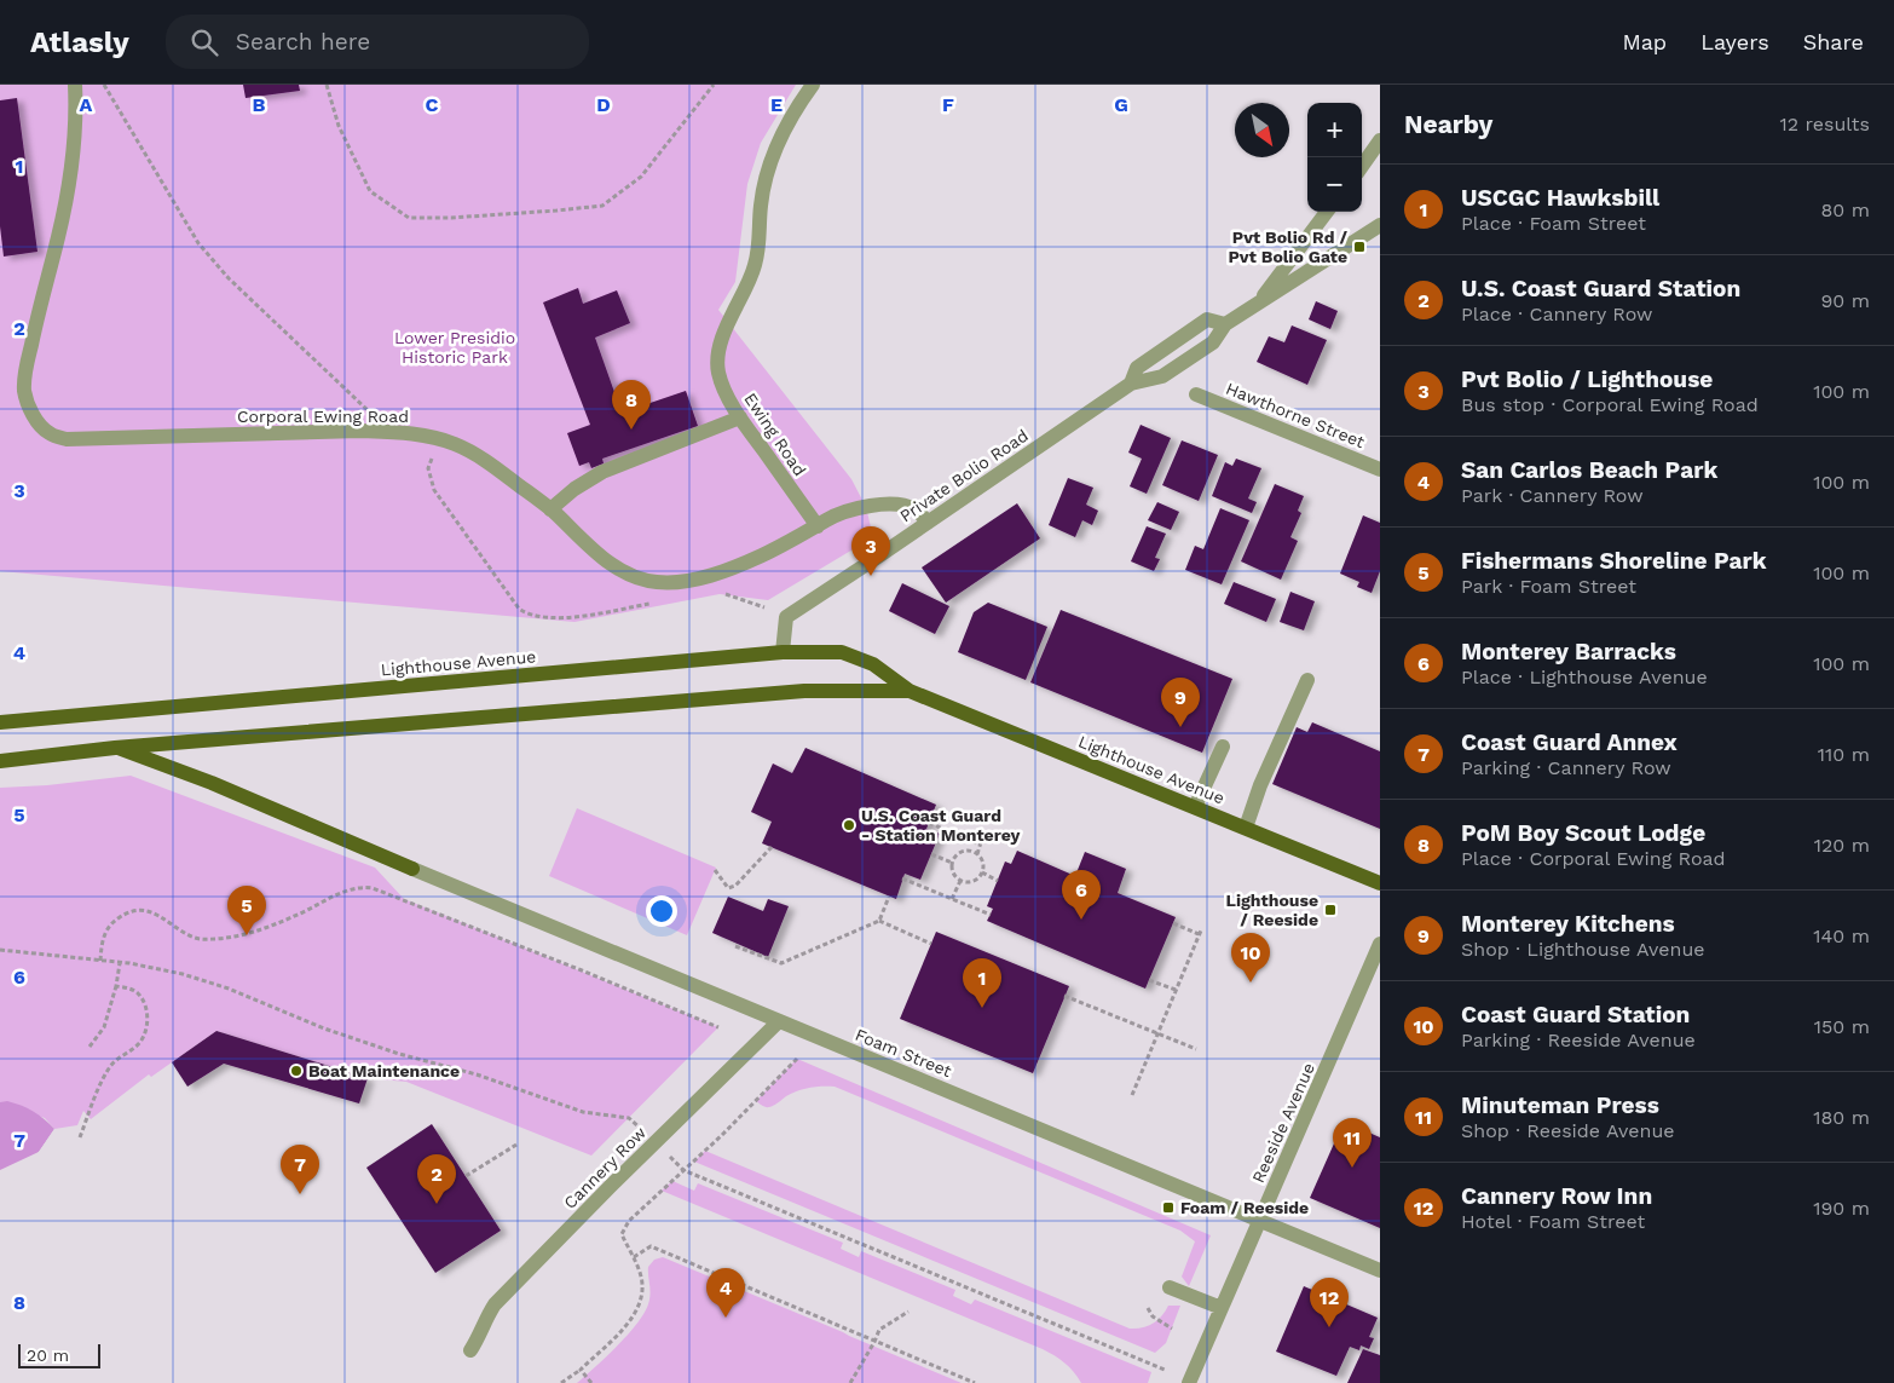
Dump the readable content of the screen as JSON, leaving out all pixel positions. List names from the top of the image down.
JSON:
{
  "streets": {
    "main road": ["Lighthouse Avenue"],
    "street": [
      "Hawthorne Street",
      "Corporal Ewing Road",
      "Ewing Road",
      "Private Bolio Road",
      "Foam Street",
      "Reeside Avenue",
      "Cannery Row"
    ]
  },
  "crossings": [
    ["Corporal Ewing Road", "Ewing Road"],
    ["Corporal Ewing Road", "Private Bolio Road"],
    ["Private Bolio Road", "Lighthouse Avenue"],
    ["Foam Street", "Reeside Avenue"],
    ["Foam Street", "Cannery Row"]
  ],
  "parks": ["Lower Presidio Historic Park"],
  "places": {
    "transit": ["Pvt Bolio Rd / Pvt Bolio Gate", "Lighthouse / Reeside", "Foam / Reeside"],
    "other": ["U.S. Coast Guard - Station Monterey", "Boat Maintenance"]
  },
  "scale_bar": "20 m",
  "north": "bottom right",
  "page": {
    "header": "Atlasly",
    "search": "Search here",
    "nav": ["Map", "Layers", "Share"],
    "heading": ["Nearby", "12 results"],
    "map_buttons": ["+", "−"],
    "list": [
      {
        "mark": "1",
        "name": "USCGC Hawksbill",
        "note": "Place · Foam Street",
        "value": "80 m"
      },
      {
        "mark": "2",
        "name": "U.S. Coast Guard Station",
        "note": "Place · Cannery Row",
        "value": "90 m"
      },
      {
        "mark": "3",
        "name": "Pvt Bolio / Lighthouse",
        "note": "Bus stop · Corporal Ewing Road",
        "value": "100 m"
      },
      {
        "mark": "4",
        "name": "San Carlos Beach Park",
        "note": "Park · Cannery Row",
        "value": "100 m"
      },
      {
        "mark": "5",
        "name": "Fishermans Shoreline Park",
        "note": "Park · Foam Street",
        "value": "100 m"
      },
      {
        "mark": "6",
        "name": "Monterey Barracks",
        "note": "Place · Lighthouse Avenue",
        "value": "100 m"
      },
      {
        "mark": "7",
        "name": "Coast Guard Annex",
        "note": "Parking · Cannery Row",
        "value": "110 m"
      },
      {
        "mark": "8",
        "name": "PoM Boy Scout Lodge",
        "note": "Place · Corporal Ewing Road",
        "value": "120 m"
      },
      {
        "mark": "9",
        "name": "Monterey Kitchens",
        "note": "Shop · Lighthouse Avenue",
        "value": "140 m"
      },
      {
        "mark": "10",
        "name": "Coast Guard Station",
        "note": "Parking · Reeside Avenue",
        "value": "150 m"
      },
      {
        "mark": "11",
        "name": "Minuteman Press",
        "note": "Shop · Reeside Avenue",
        "value": "180 m"
      },
      {
        "mark": "12",
        "name": "Cannery Row Inn",
        "note": "Hotel · Foam Street",
        "value": "190 m"
      }
    ],
    "pins": [
      "8",
      "3",
      "9",
      "6",
      "5",
      "10",
      "1",
      "11",
      "7",
      "2",
      "4",
      "12"
    ],
    "scale": "20 m"
  },
  "grid": {
    "columns": [
      "A",
      "B",
      "C",
      "D",
      "E",
      "F",
      "G"
    ],
    "rows": [
      "1",
      "2",
      "3",
      "4",
      "5",
      "6",
      "7",
      "8"
    ]
  }
}
